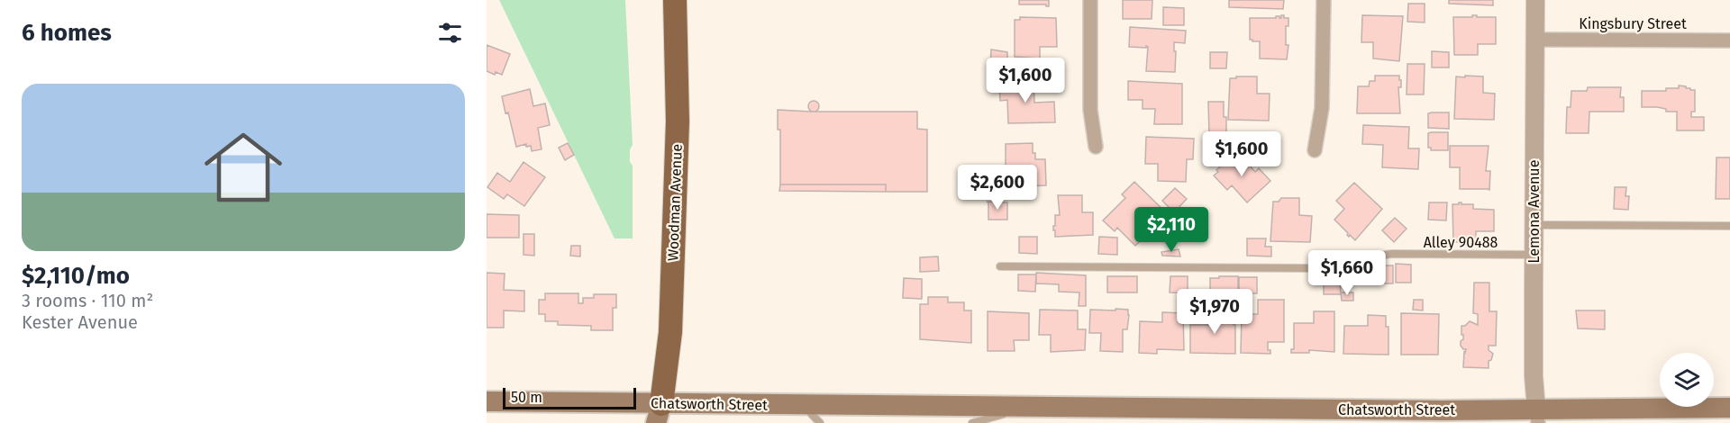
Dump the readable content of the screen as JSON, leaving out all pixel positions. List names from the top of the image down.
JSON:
{
  "streets": {
    "main road": ["Woodman Avenue", "Chatsworth Street"],
    "street": ["Kingsbury Street", "Lemona Avenue"],
    "lane": ["Alley 90488"]
  },
  "crossings": [
    ["Kingsbury Street", "Lemona Avenue"],
    ["Woodman Avenue", "Chatsworth Street"],
    ["Lemona Avenue", "Alley 90488"],
    ["Lemona Avenue", "Chatsworth Street"]
  ],
  "scale_bar": "50 m",
  "page": {
    "heading": "6 homes",
    "price": [
      "$1,600",
      "$1,600",
      "$2,600",
      "$2,110",
      "$1,660",
      "$1,970"
    ],
    "list": [
      {
        "name": "$2,110/mo",
        "note": "3 rooms · 110 m² · Kester Avenue"
      }
    ],
    "scale": "50 m"
  }
}
